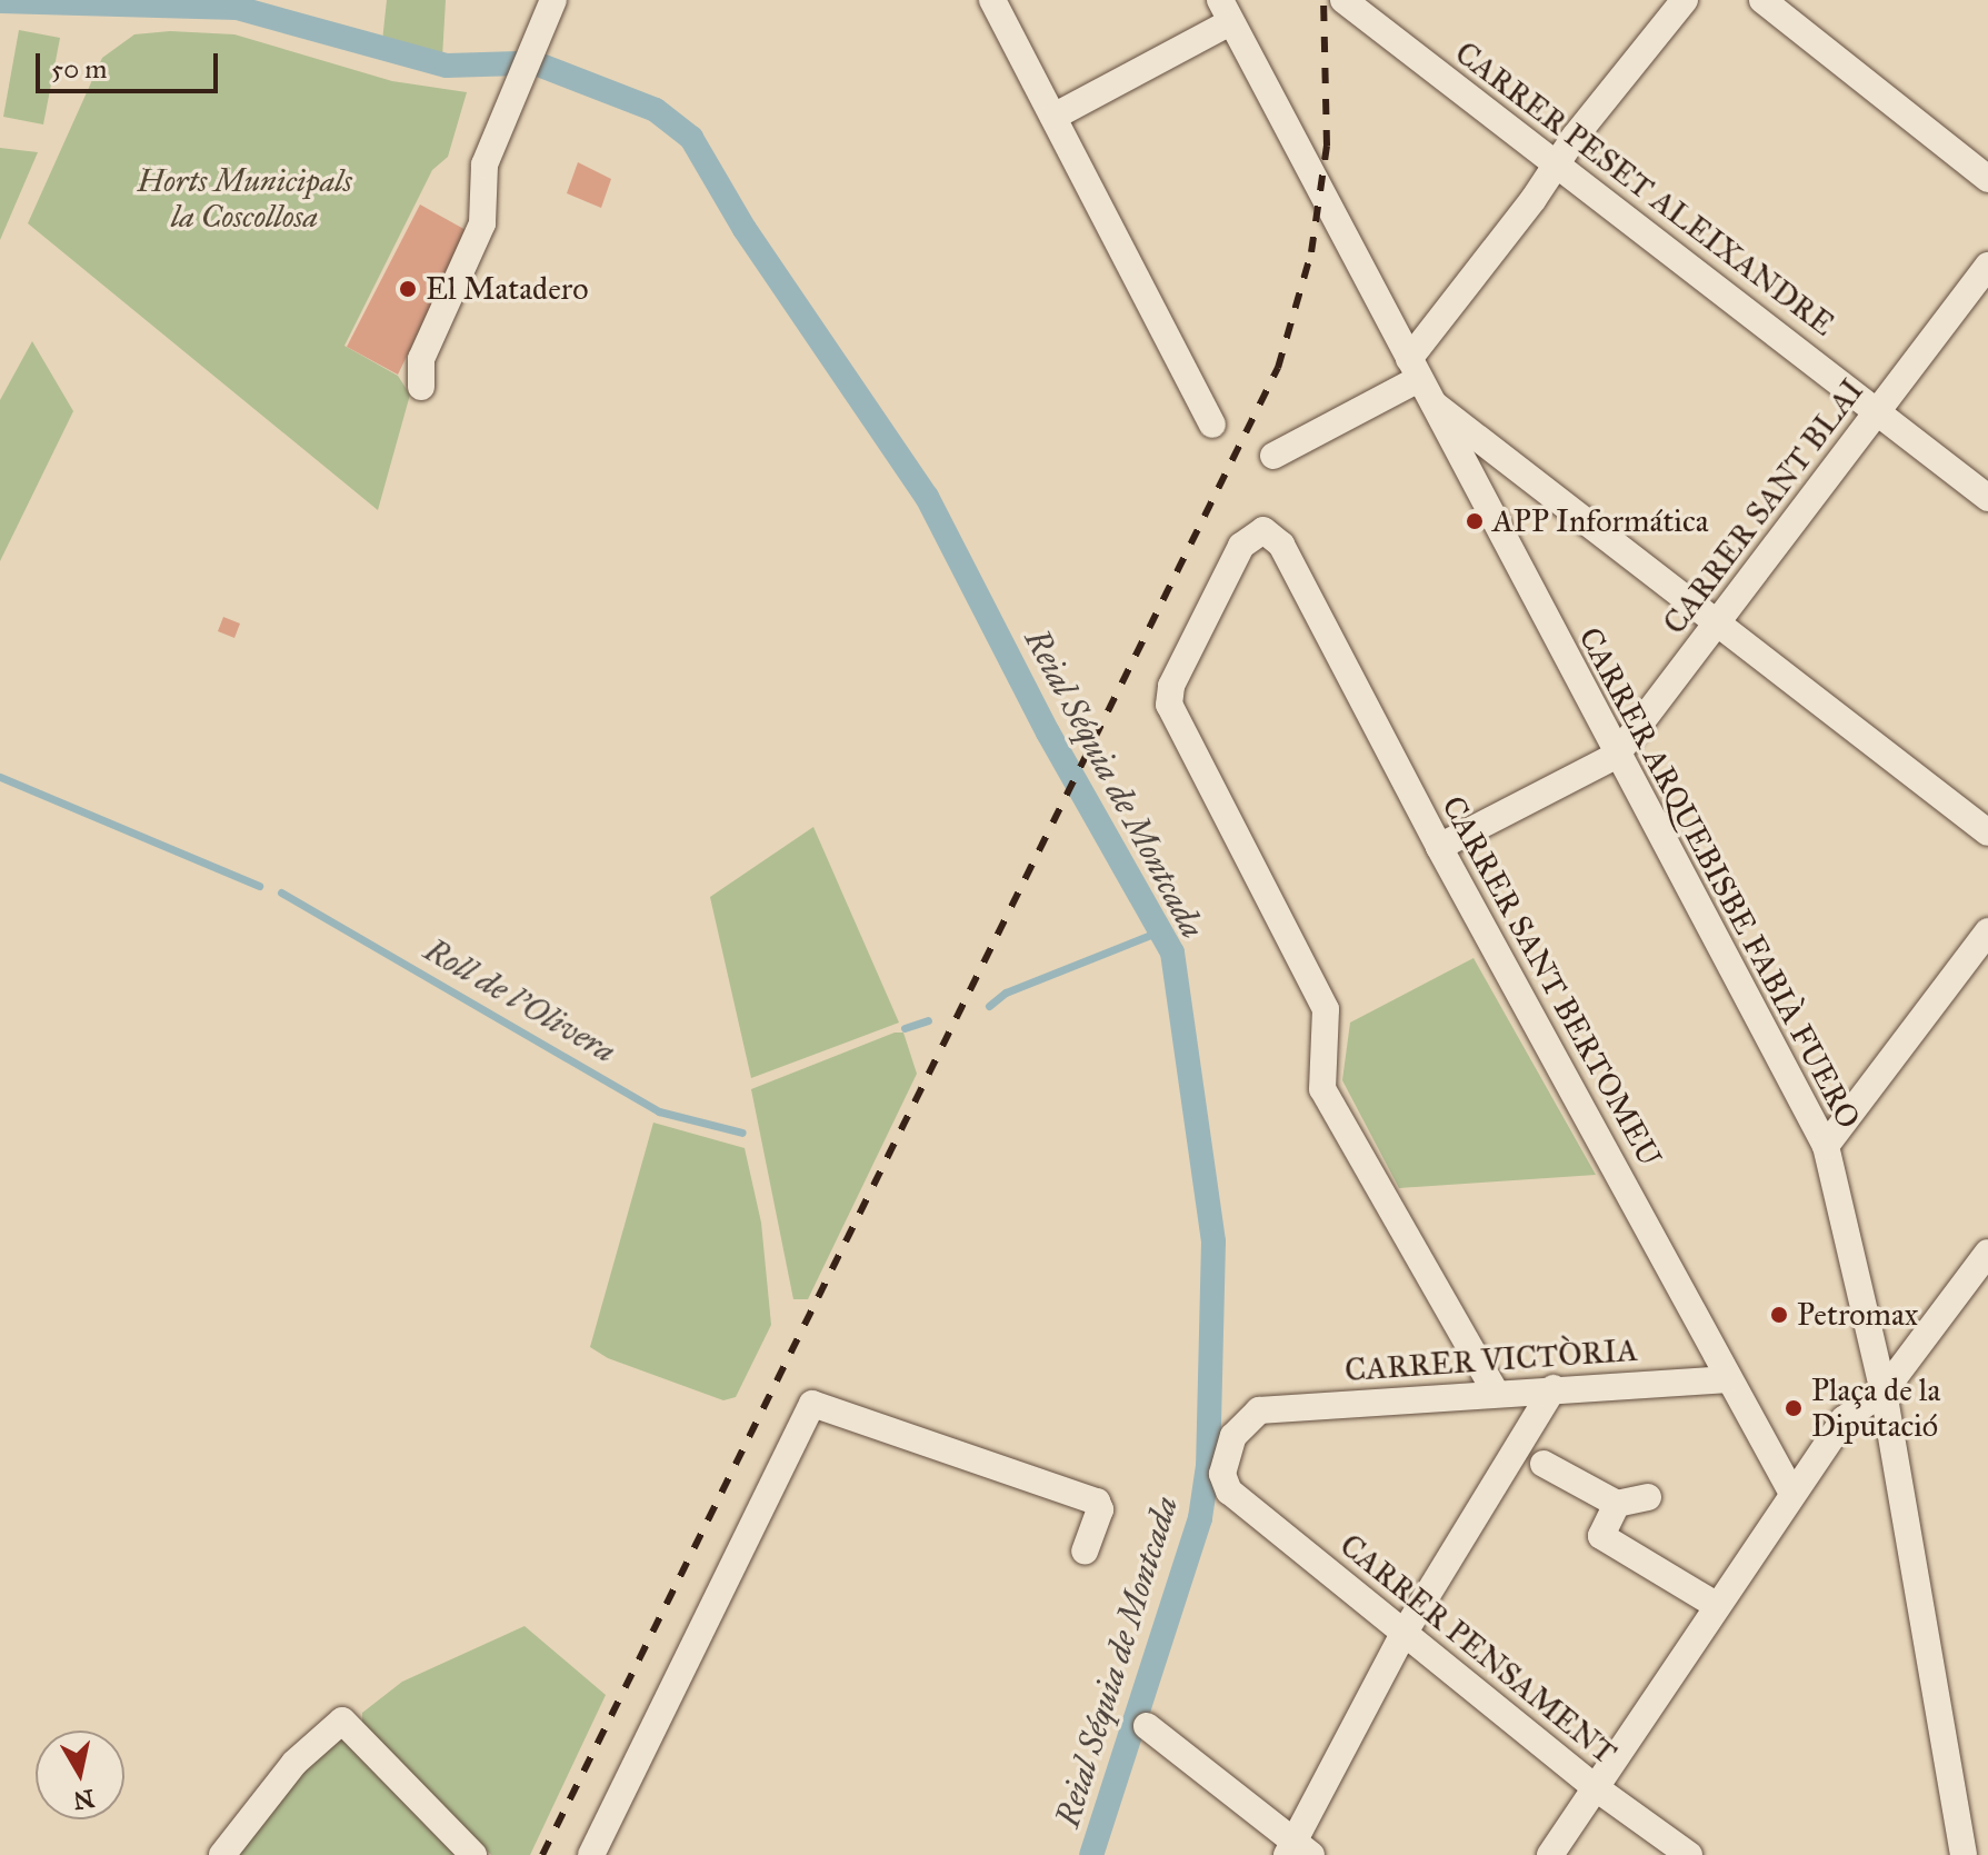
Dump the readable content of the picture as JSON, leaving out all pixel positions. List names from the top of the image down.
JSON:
{
  "streets": {
    "street": [
      "CARRER PESET ALEIXANDRE",
      "CARRER SANT BLAI",
      "CARRER ARQUEBISBE FABIÀ FUERO",
      "CARRER SANT BERTOMEU",
      "CARRER VICTÒRIA",
      "CARRER PENSAMENT"
    ]
  },
  "crossings": [
    ["CARRER PESET ALEIXANDRE", "CARRER SANT BLAI"],
    ["CARRER SANT BLAI", "CARRER ARQUEBISBE FABIÀ FUERO"],
    ["CARRER SANT BLAI", "CARRER SANT BERTOMEU"],
    ["CARRER SANT BERTOMEU", "CARRER VICTÒRIA"],
    ["CARRER VICTÒRIA", "CARRER PENSAMENT"]
  ],
  "water": ["Reial Séquia de Montcada", "Roll de l'Olivera"],
  "parks": ["Horts Municipals la Coscollosa"],
  "places": [
    "El Matadero",
    "APP Informática",
    "Petromax",
    "Plaça de la Diputació"
  ],
  "scale_bar": "50 m",
  "north": "bottom"
}
